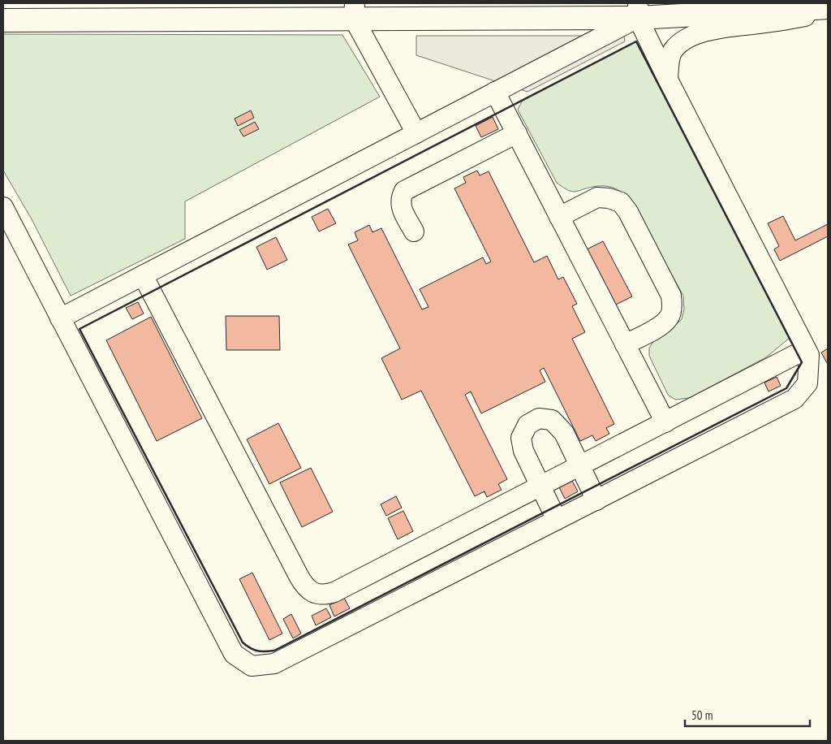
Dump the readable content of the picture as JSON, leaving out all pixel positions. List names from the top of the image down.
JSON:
{
  "scale_bar": "50 m"
}
